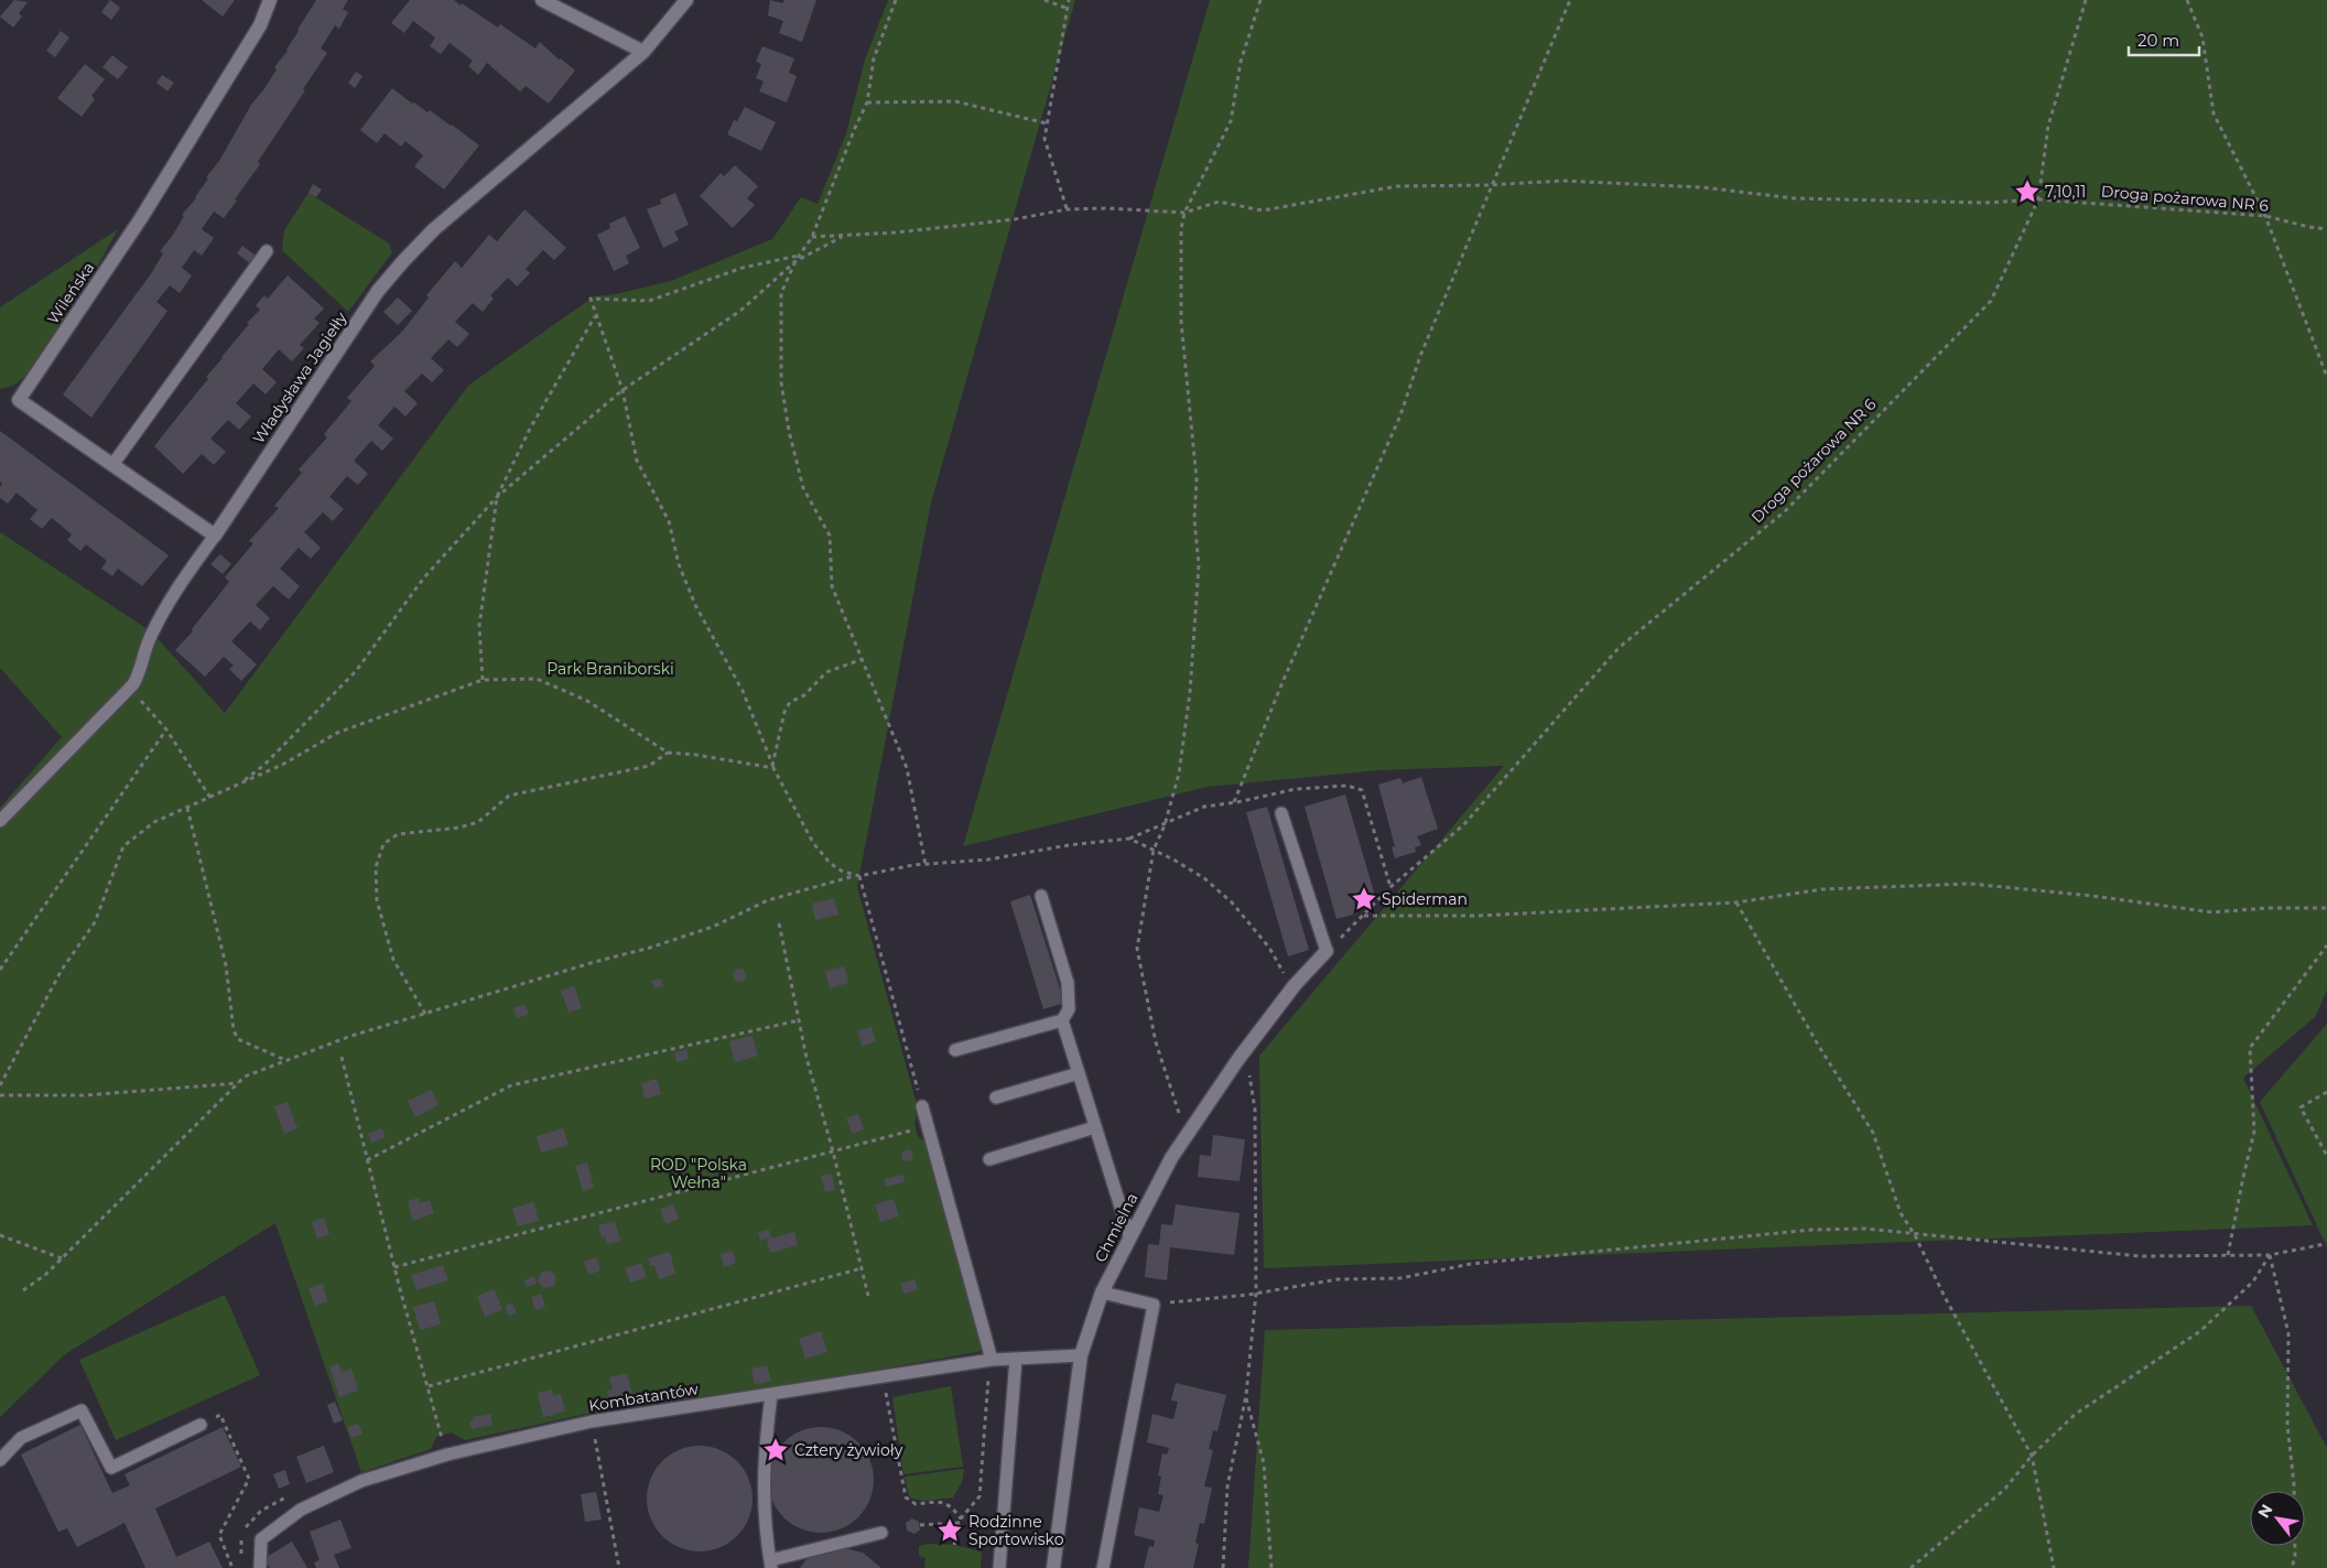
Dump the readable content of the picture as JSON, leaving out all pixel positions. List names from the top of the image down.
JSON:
{
  "streets": {
    "street": ["Wileńska", "Władysława Jagiełły", "Chmielna"],
    "lane": ["Kombatantów"],
    "path": ["Droga pożarowa NR 6"]
  },
  "crossings": [
    ["Droga pożarowa NR 6", "Chmielna"],
    ["Wileńska", "Władysława Jagiełły"],
    ["Chmielna", "Kombatantów"]
  ],
  "parks": ["Park Braniborski", "ROD \"Polska Wełna\""],
  "places": {
    "place": [
      "7,10,11",
      "Spiderman",
      "Cztery żywioły",
      "Rodzinne Sportowisko"
    ]
  },
  "scale_bar": "20 m",
  "north": "top left"
}
